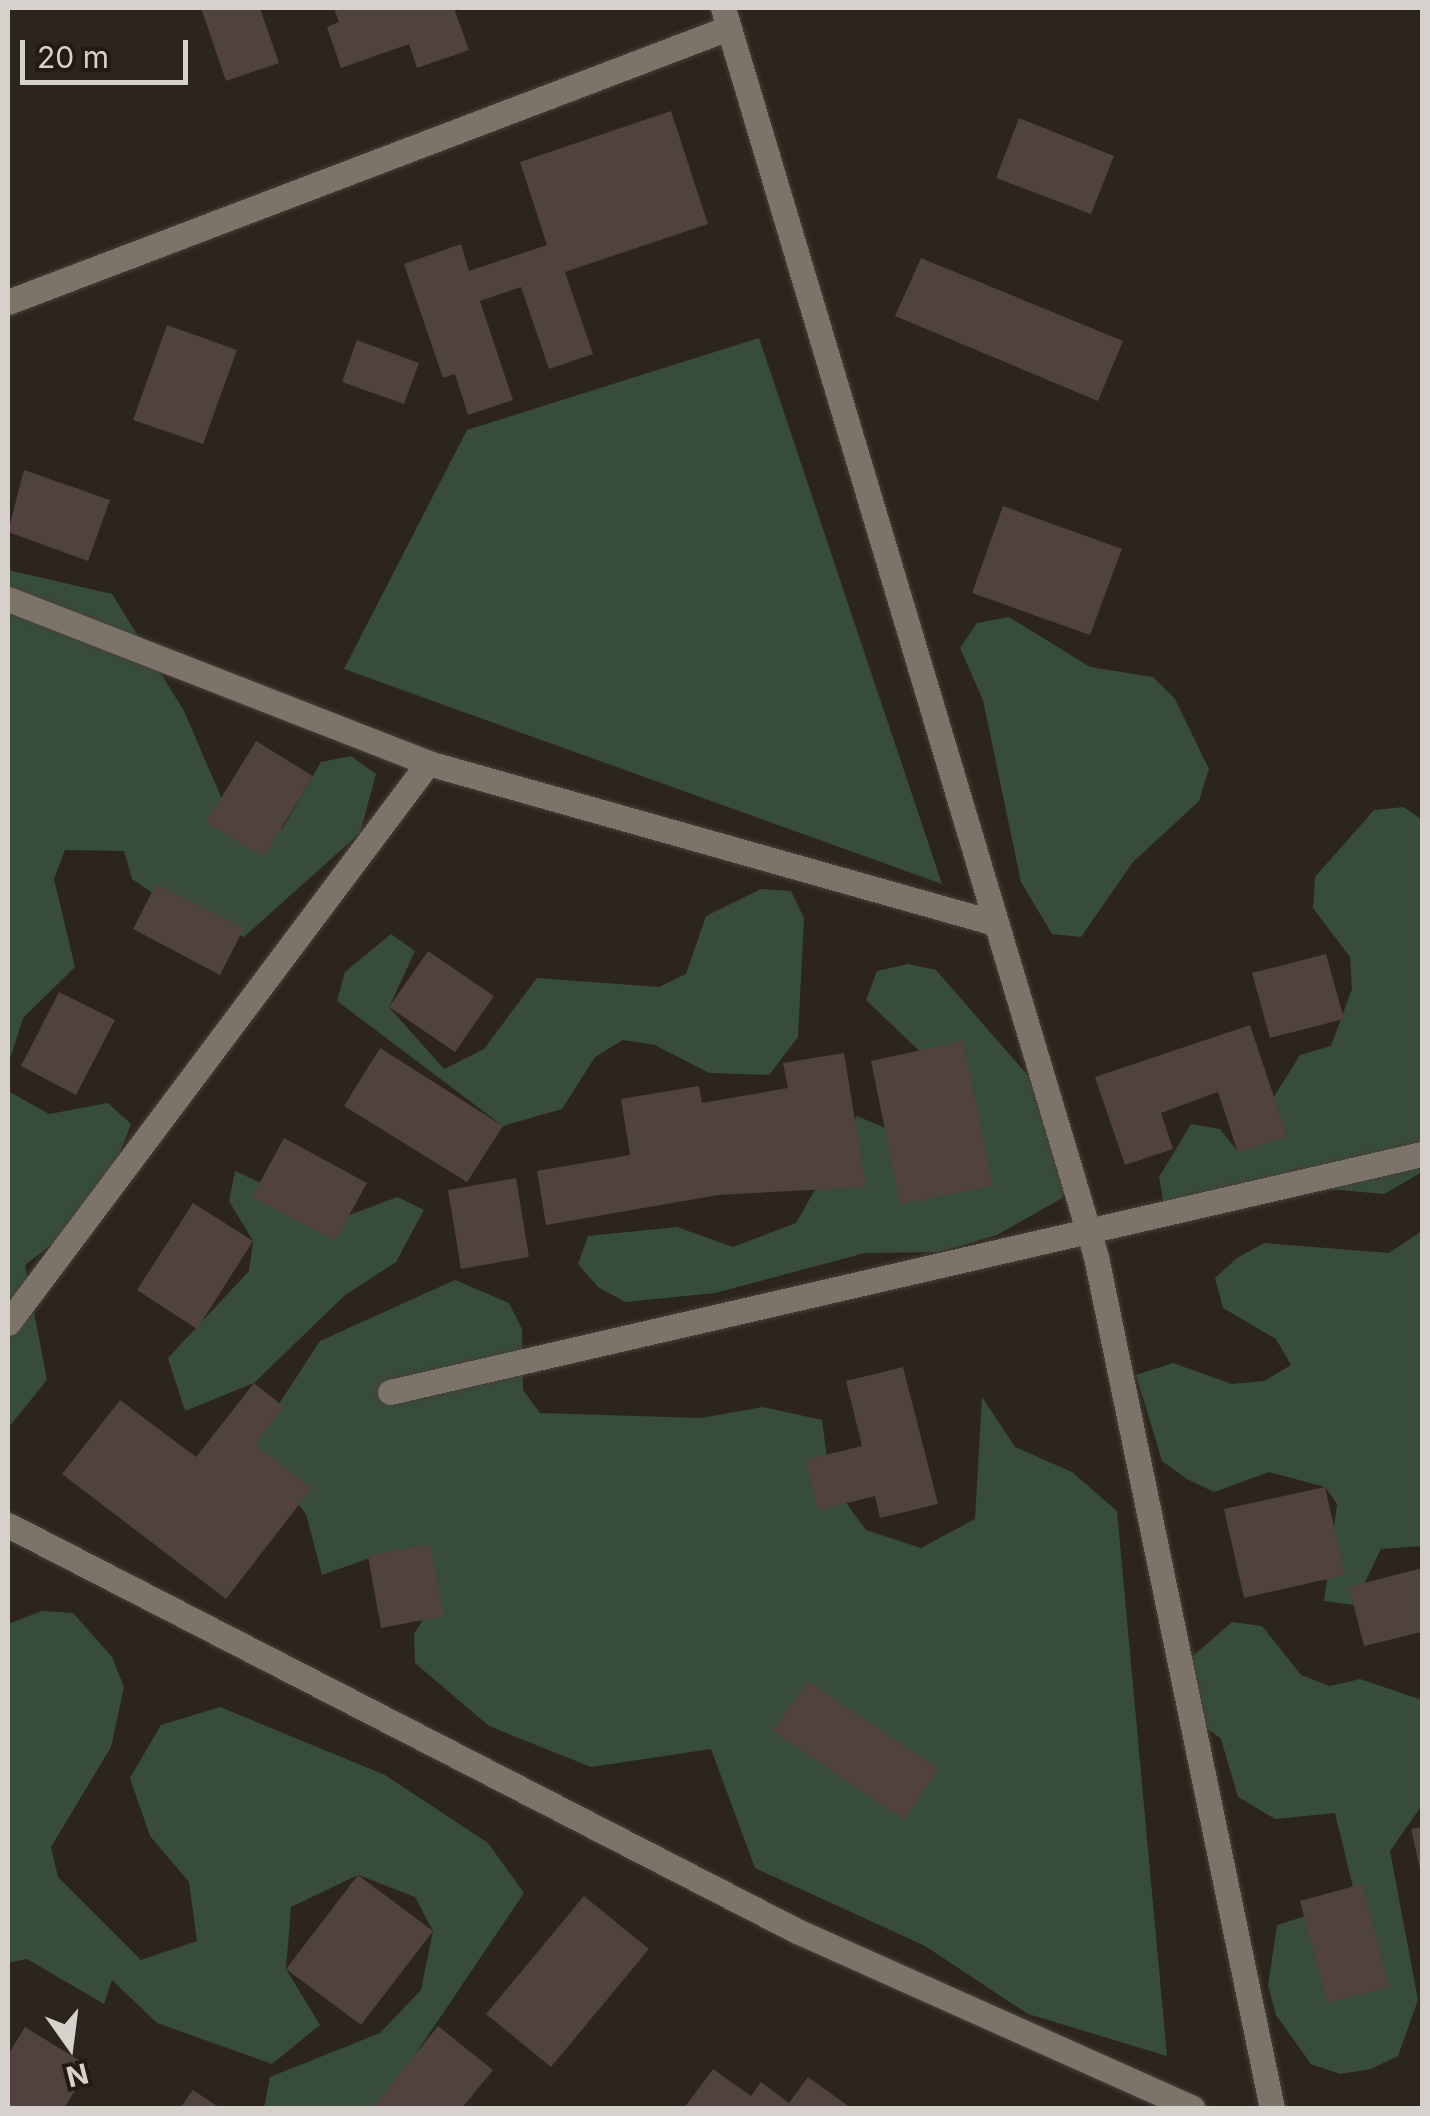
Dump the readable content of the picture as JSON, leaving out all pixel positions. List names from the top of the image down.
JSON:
{
  "scale_bar": "20 m",
  "north": "bottom"
}
